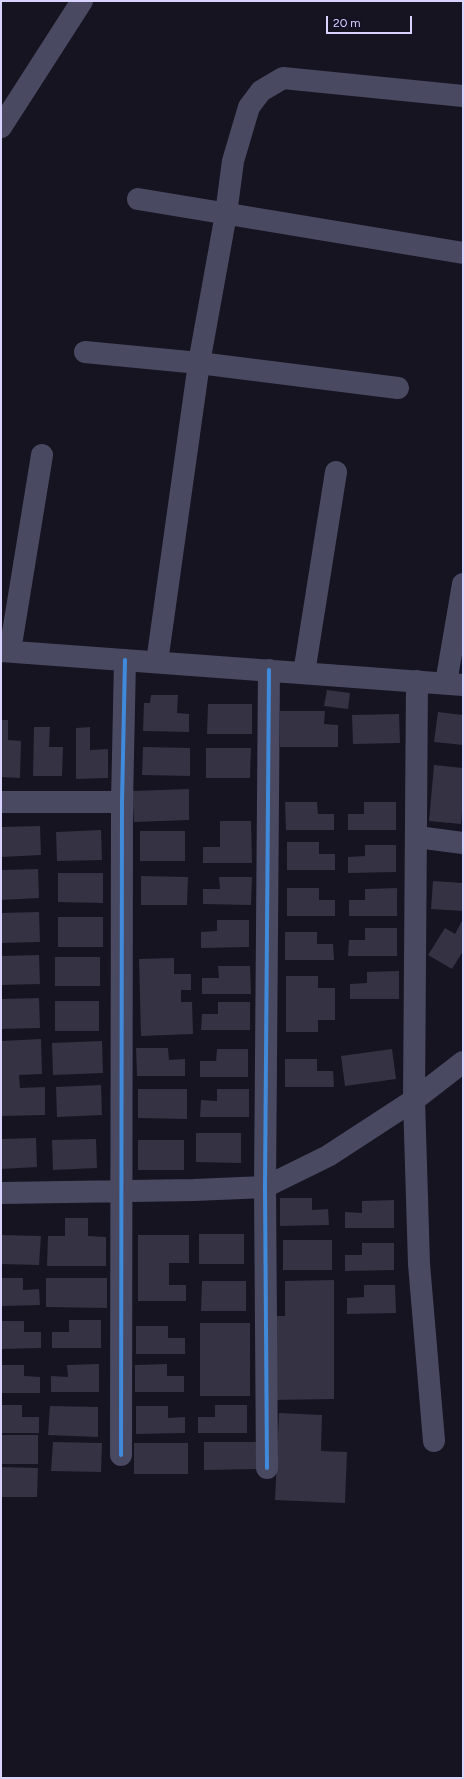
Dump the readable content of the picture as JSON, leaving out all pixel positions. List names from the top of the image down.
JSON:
{
  "scale_bar": "20 m"
}
